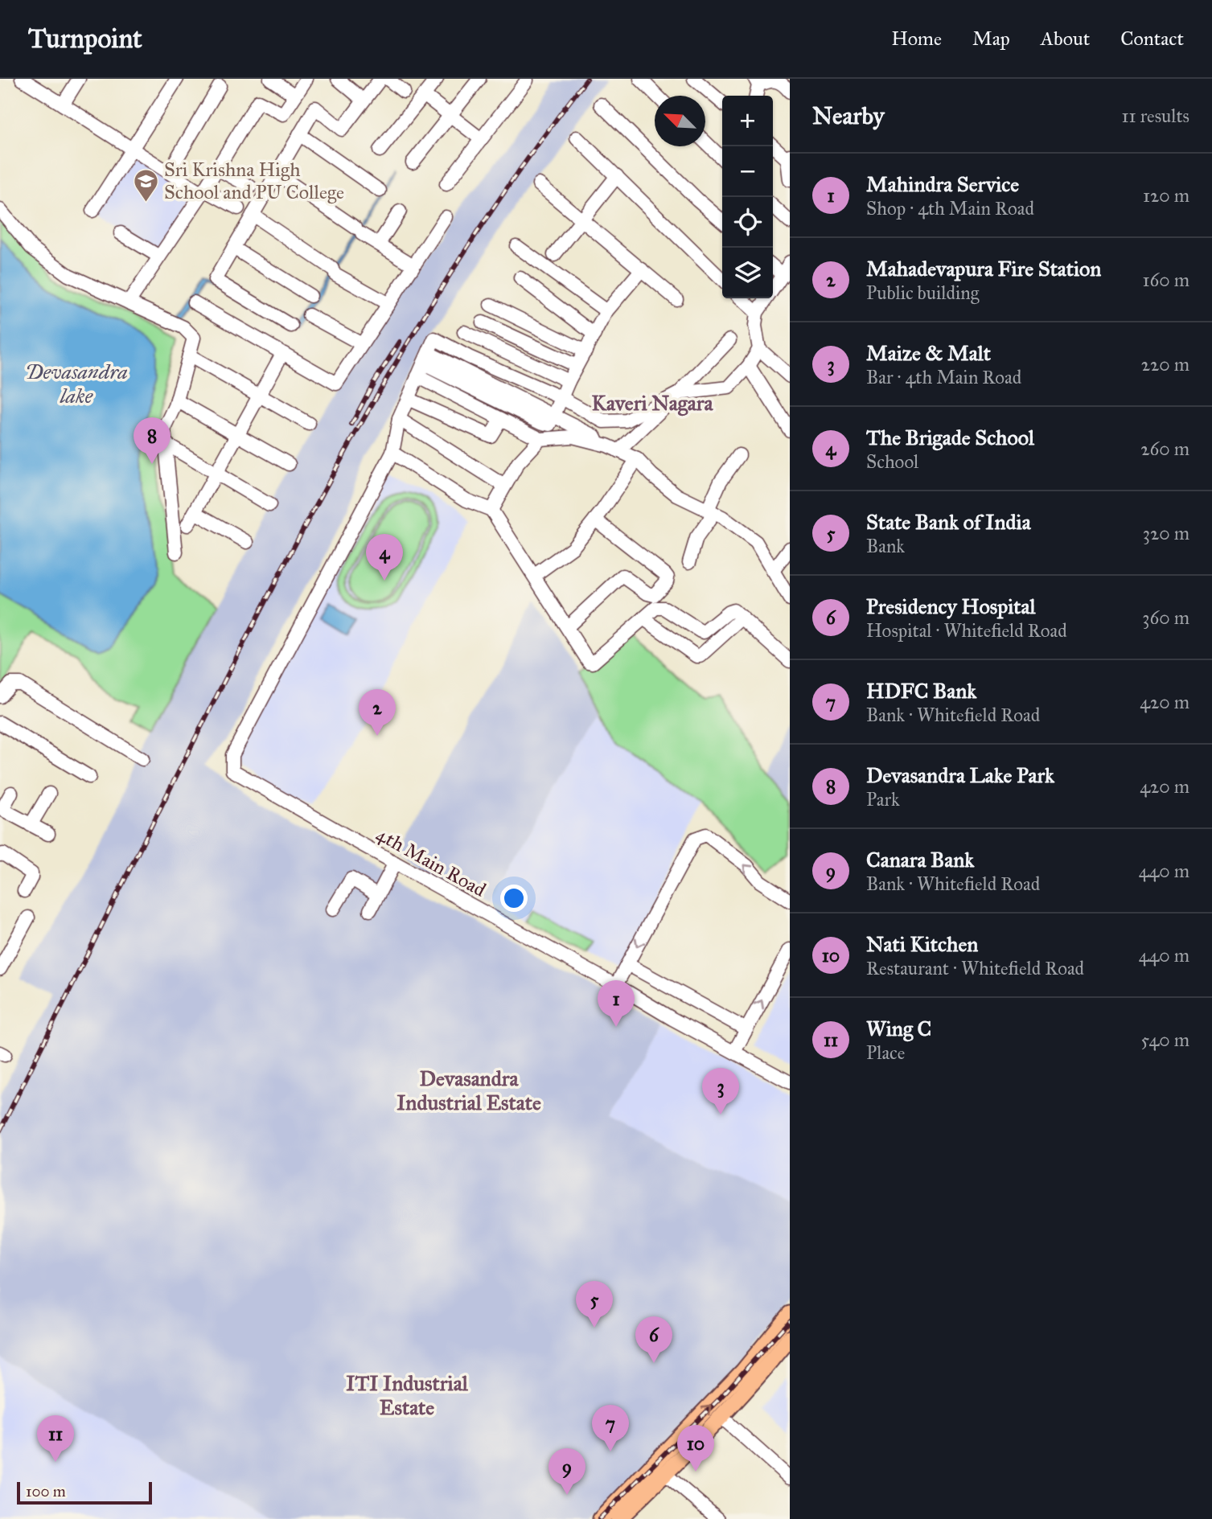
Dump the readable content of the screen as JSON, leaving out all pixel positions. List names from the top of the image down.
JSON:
{
  "streets": {
    "street": ["4th Main Road"]
  },
  "districts": ["Kaveri Nagara", "Devasandra Industrial Estate", "ITI Industrial Estate"],
  "water": ["Devasandra lake"],
  "places": {
    "school or university": ["Sri Krishna High School and PU College"]
  },
  "scale_bar": "100 m",
  "north": "top left",
  "page": {
    "header": "Turnpoint",
    "nav": [
      "Home",
      "Map",
      "About",
      "Contact"
    ],
    "heading": ["Nearby", "11 results"],
    "map_buttons": ["+", "−"],
    "list": [
      {
        "mark": "1",
        "name": "Mahindra Service",
        "note": "Shop · 4th Main Road",
        "value": "120 m"
      },
      {
        "mark": "2",
        "name": "Mahadevapura Fire Station",
        "note": "Public building",
        "value": "160 m"
      },
      {
        "mark": "3",
        "name": "Maize & Malt",
        "note": "Bar · 4th Main Road",
        "value": "220 m"
      },
      {
        "mark": "4",
        "name": "The Brigade School",
        "note": "School",
        "value": "260 m"
      },
      {
        "mark": "5",
        "name": "State Bank of India",
        "note": "Bank",
        "value": "320 m"
      },
      {
        "mark": "6",
        "name": "Presidency Hospital",
        "note": "Hospital · Whitefield Road",
        "value": "360 m"
      },
      {
        "mark": "7",
        "name": "HDFC Bank",
        "note": "Bank · Whitefield Road",
        "value": "420 m"
      },
      {
        "mark": "8",
        "name": "Devasandra Lake Park",
        "note": "Park",
        "value": "420 m"
      },
      {
        "mark": "9",
        "name": "Canara Bank",
        "note": "Bank · Whitefield Road",
        "value": "440 m"
      },
      {
        "mark": "10",
        "name": "Nati Kitchen",
        "note": "Restaurant · Whitefield Road",
        "value": "440 m"
      },
      {
        "mark": "11",
        "name": "Wing C",
        "note": "Place",
        "value": "540 m"
      }
    ],
    "pins": [
      "8",
      "4",
      "2",
      "1",
      "3",
      "5",
      "6",
      "7",
      "11",
      "10",
      "9"
    ],
    "scale": "100 m"
  }
}
